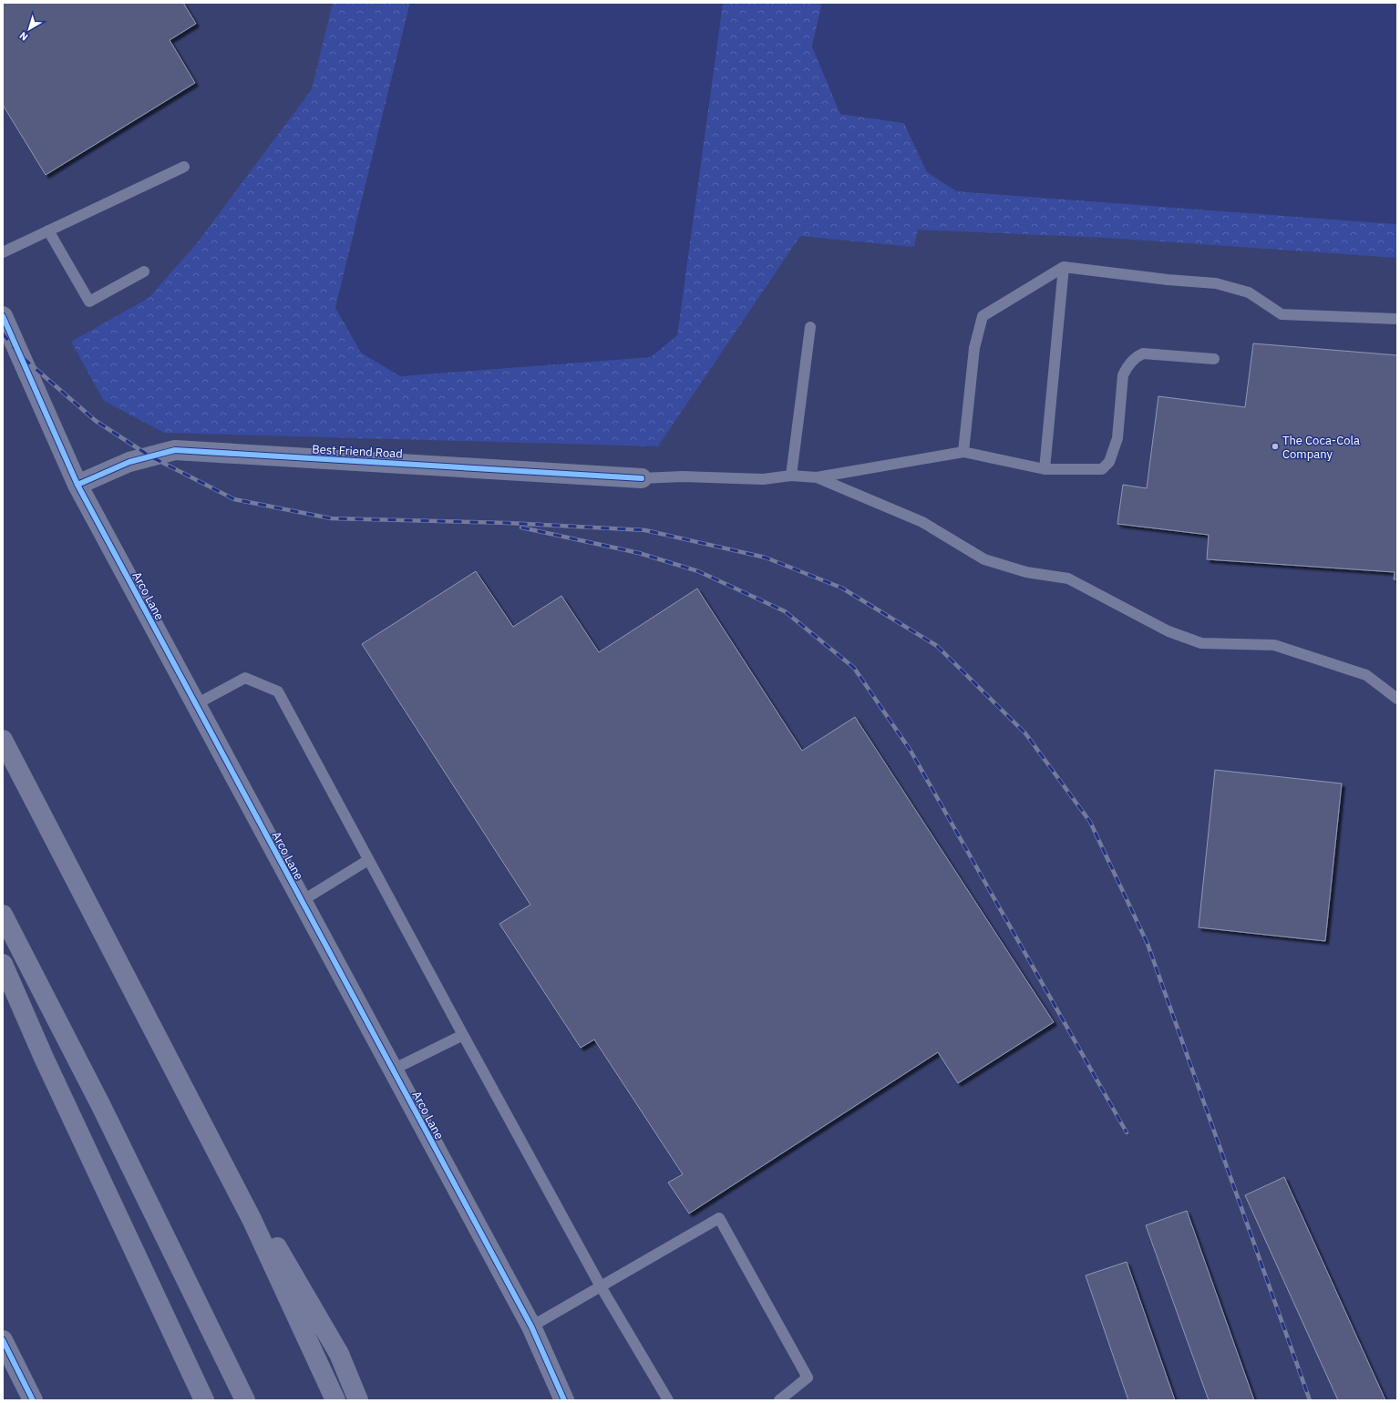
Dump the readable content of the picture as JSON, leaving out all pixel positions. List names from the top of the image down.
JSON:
{
  "streets": {
    "street": ["Best Friend Road", "Arco Lane"]
  },
  "crossings": [
    ["Best Friend Road", "Arco Lane"]
  ],
  "places": ["The Coca-Cola Company"],
  "north": "bottom left"
}
